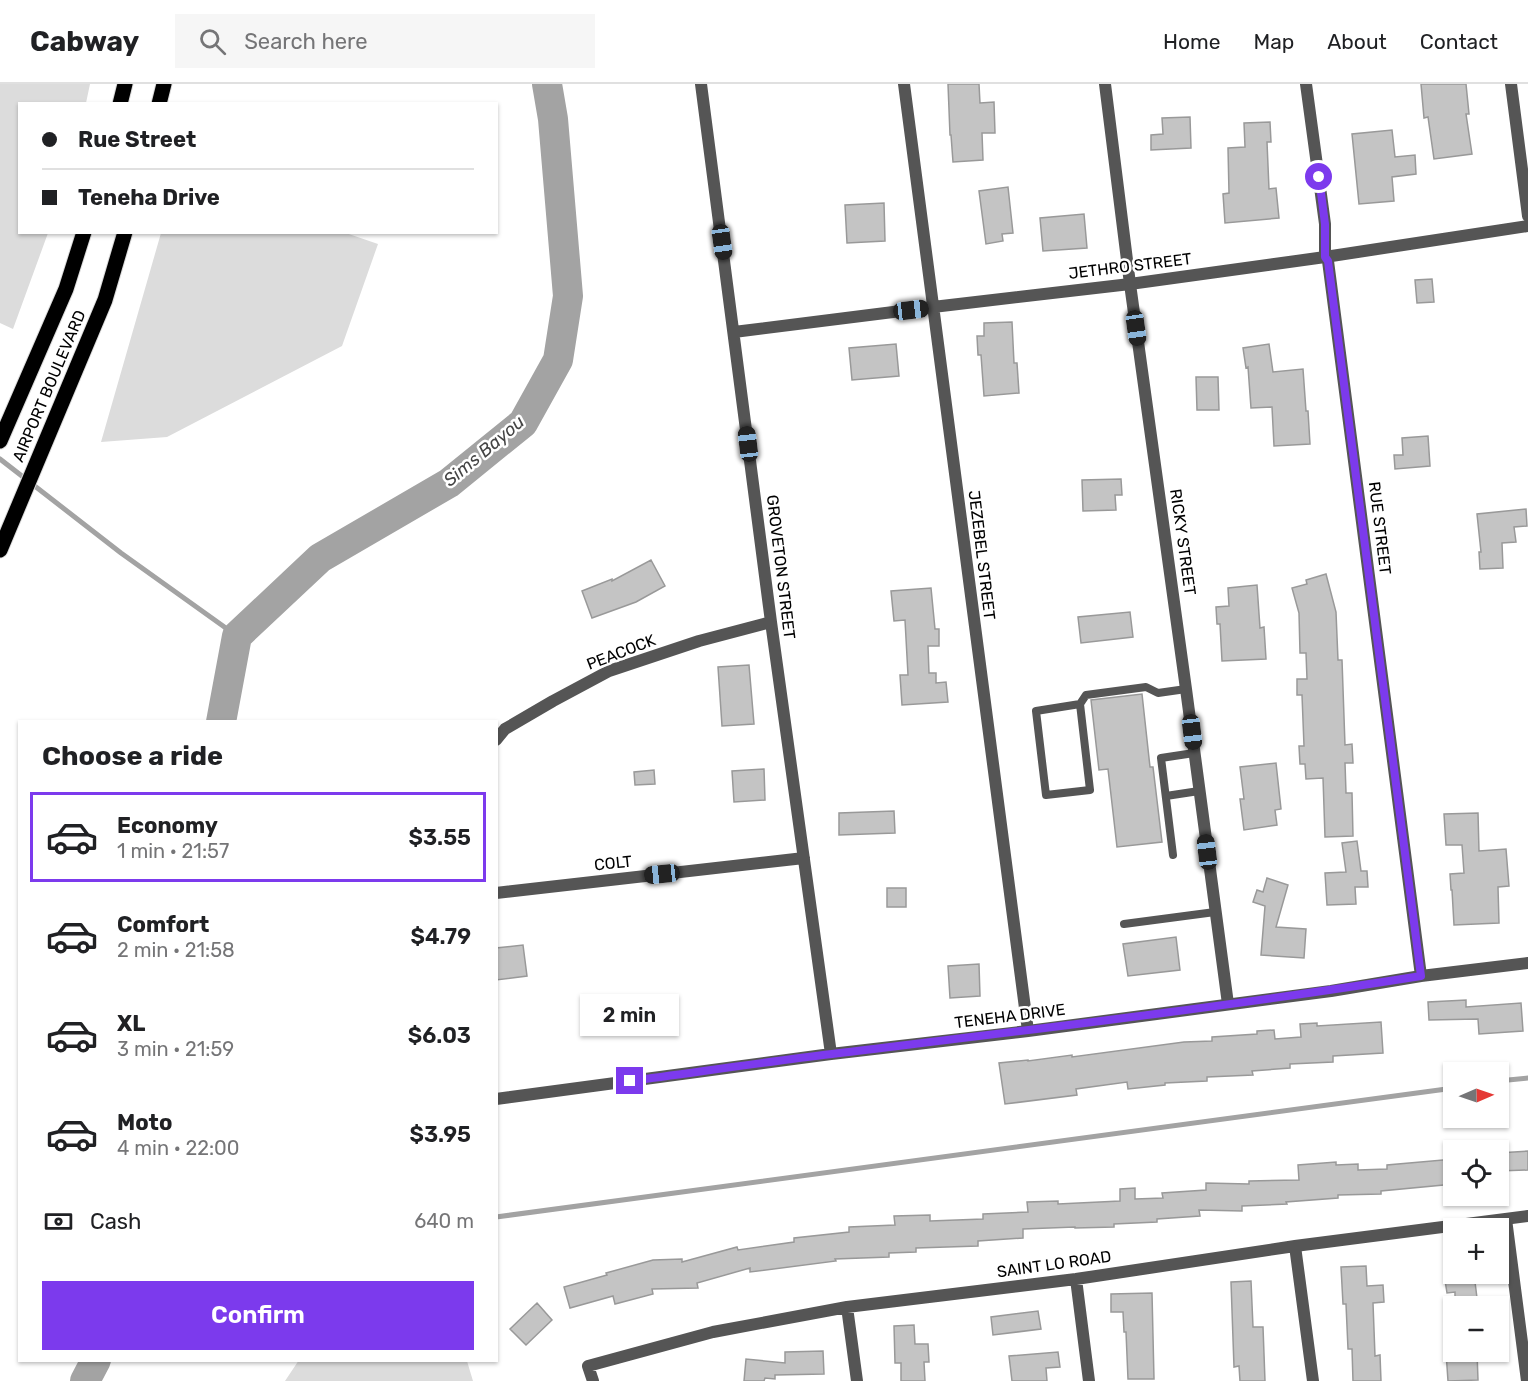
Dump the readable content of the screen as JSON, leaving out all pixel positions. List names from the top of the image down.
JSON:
{
  "streets": {
    "main road": ["AIRPORT BOULEVARD"],
    "street": [
      "JETHRO STREET",
      "RUE STREET",
      "RICKY STREET",
      "JEZEBEL STREET",
      "GROVETON STREET",
      "PEACOCK",
      "COLT",
      "TENEHA DRIVE",
      "SAINT LO ROAD"
    ]
  },
  "crossings": [
    ["JETHRO STREET", "RUE STREET"],
    ["JETHRO STREET", "RICKY STREET"],
    ["JETHRO STREET", "JEZEBEL STREET"],
    ["JETHRO STREET", "GROVETON STREET"],
    ["RUE STREET", "TENEHA DRIVE"],
    ["RICKY STREET", "TENEHA DRIVE"],
    ["JEZEBEL STREET", "TENEHA DRIVE"],
    ["GROVETON STREET", "PEACOCK"],
    ["GROVETON STREET", "COLT"],
    ["GROVETON STREET", "TENEHA DRIVE"]
  ],
  "water": ["Sims Bayou"],
  "north": "right",
  "page": {
    "header": "Cabway",
    "search": "Search here",
    "nav": [
      "Home",
      "Map",
      "About",
      "Contact"
    ],
    "banner": ["Rue Street", "Teneha Drive"],
    "heading": "Choose a ride",
    "list": [
      {
        "name": "Economy",
        "note": "1 min · 21:57",
        "value": "$3.55"
      },
      {
        "name": "Comfort",
        "note": "2 min · 21:58",
        "value": "$4.79"
      },
      {
        "name": "XL",
        "note": "3 min · 21:59",
        "value": "$6.03"
      },
      {
        "name": "Moto",
        "note": "4 min · 22:00",
        "value": "$3.95"
      }
    ],
    "bubble": "2 min",
    "map_buttons": ["+", "−"],
    "pay": ["Cash", "640 m"],
    "buttons": "Confirm"
  }
}
